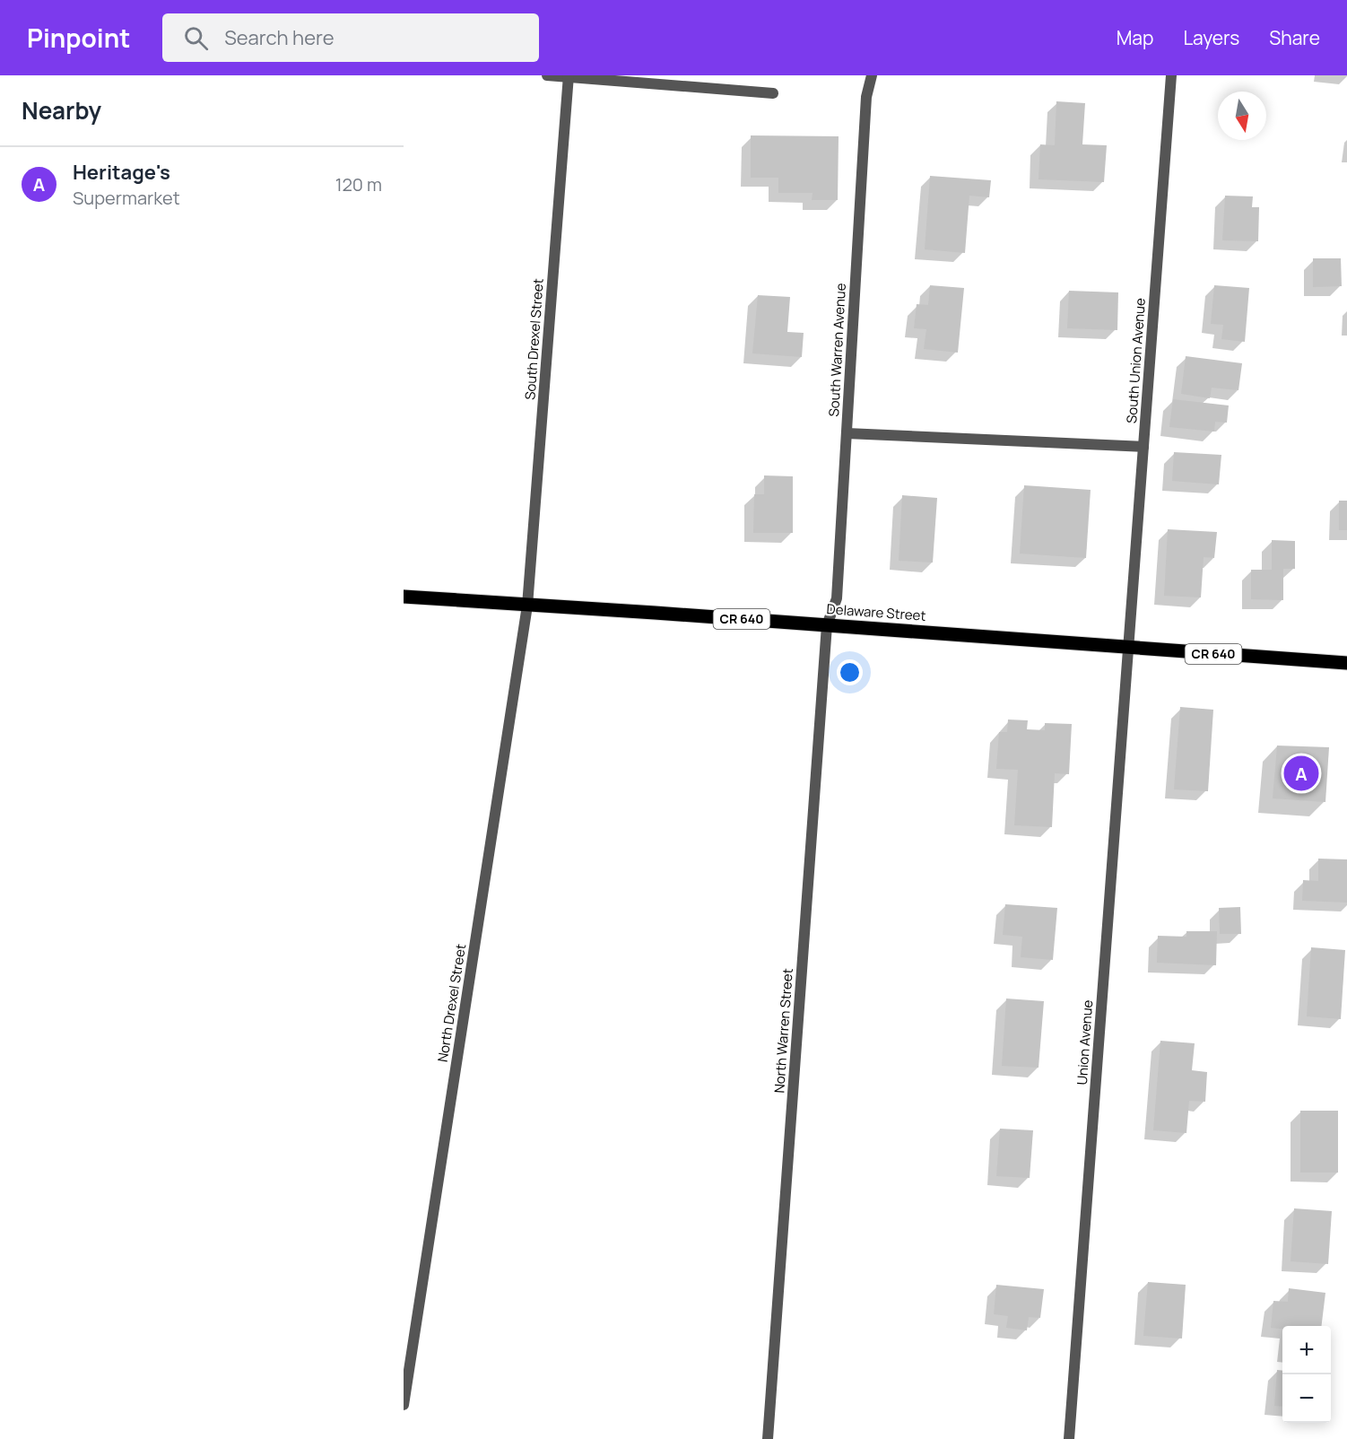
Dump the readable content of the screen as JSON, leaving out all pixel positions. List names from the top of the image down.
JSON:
{
  "streets": {
    "main road": ["Delaware Street", "CR 640"],
    "street": [
      "South Drexel Street",
      "South Warren Avenue",
      "South Union Avenue",
      "North Drexel Street",
      "North Warren Street",
      "Union Avenue"
    ]
  },
  "crossings": [
    ["South Drexel Street", "Delaware Street"],
    ["South Drexel Street", "North Drexel Street"],
    ["South Warren Avenue", "Delaware Street"],
    ["South Warren Avenue", "North Warren Street"],
    ["South Union Avenue", "Delaware Street"],
    ["South Union Avenue", "Union Avenue"],
    ["Delaware Street", "North Drexel Street"],
    ["Delaware Street", "North Warren Street"],
    ["Delaware Street", "Union Avenue"]
  ],
  "north": "bottom",
  "page": {
    "header": "Pinpoint",
    "search": "Search here",
    "nav": ["Map", "Layers", "Share"],
    "heading": "Nearby",
    "list": [
      {
        "mark": "A",
        "name": "Heritage's",
        "note": "Supermarket",
        "value": "120 m"
      }
    ],
    "pins": "A",
    "map_buttons": ["+", "−"]
  }
}
